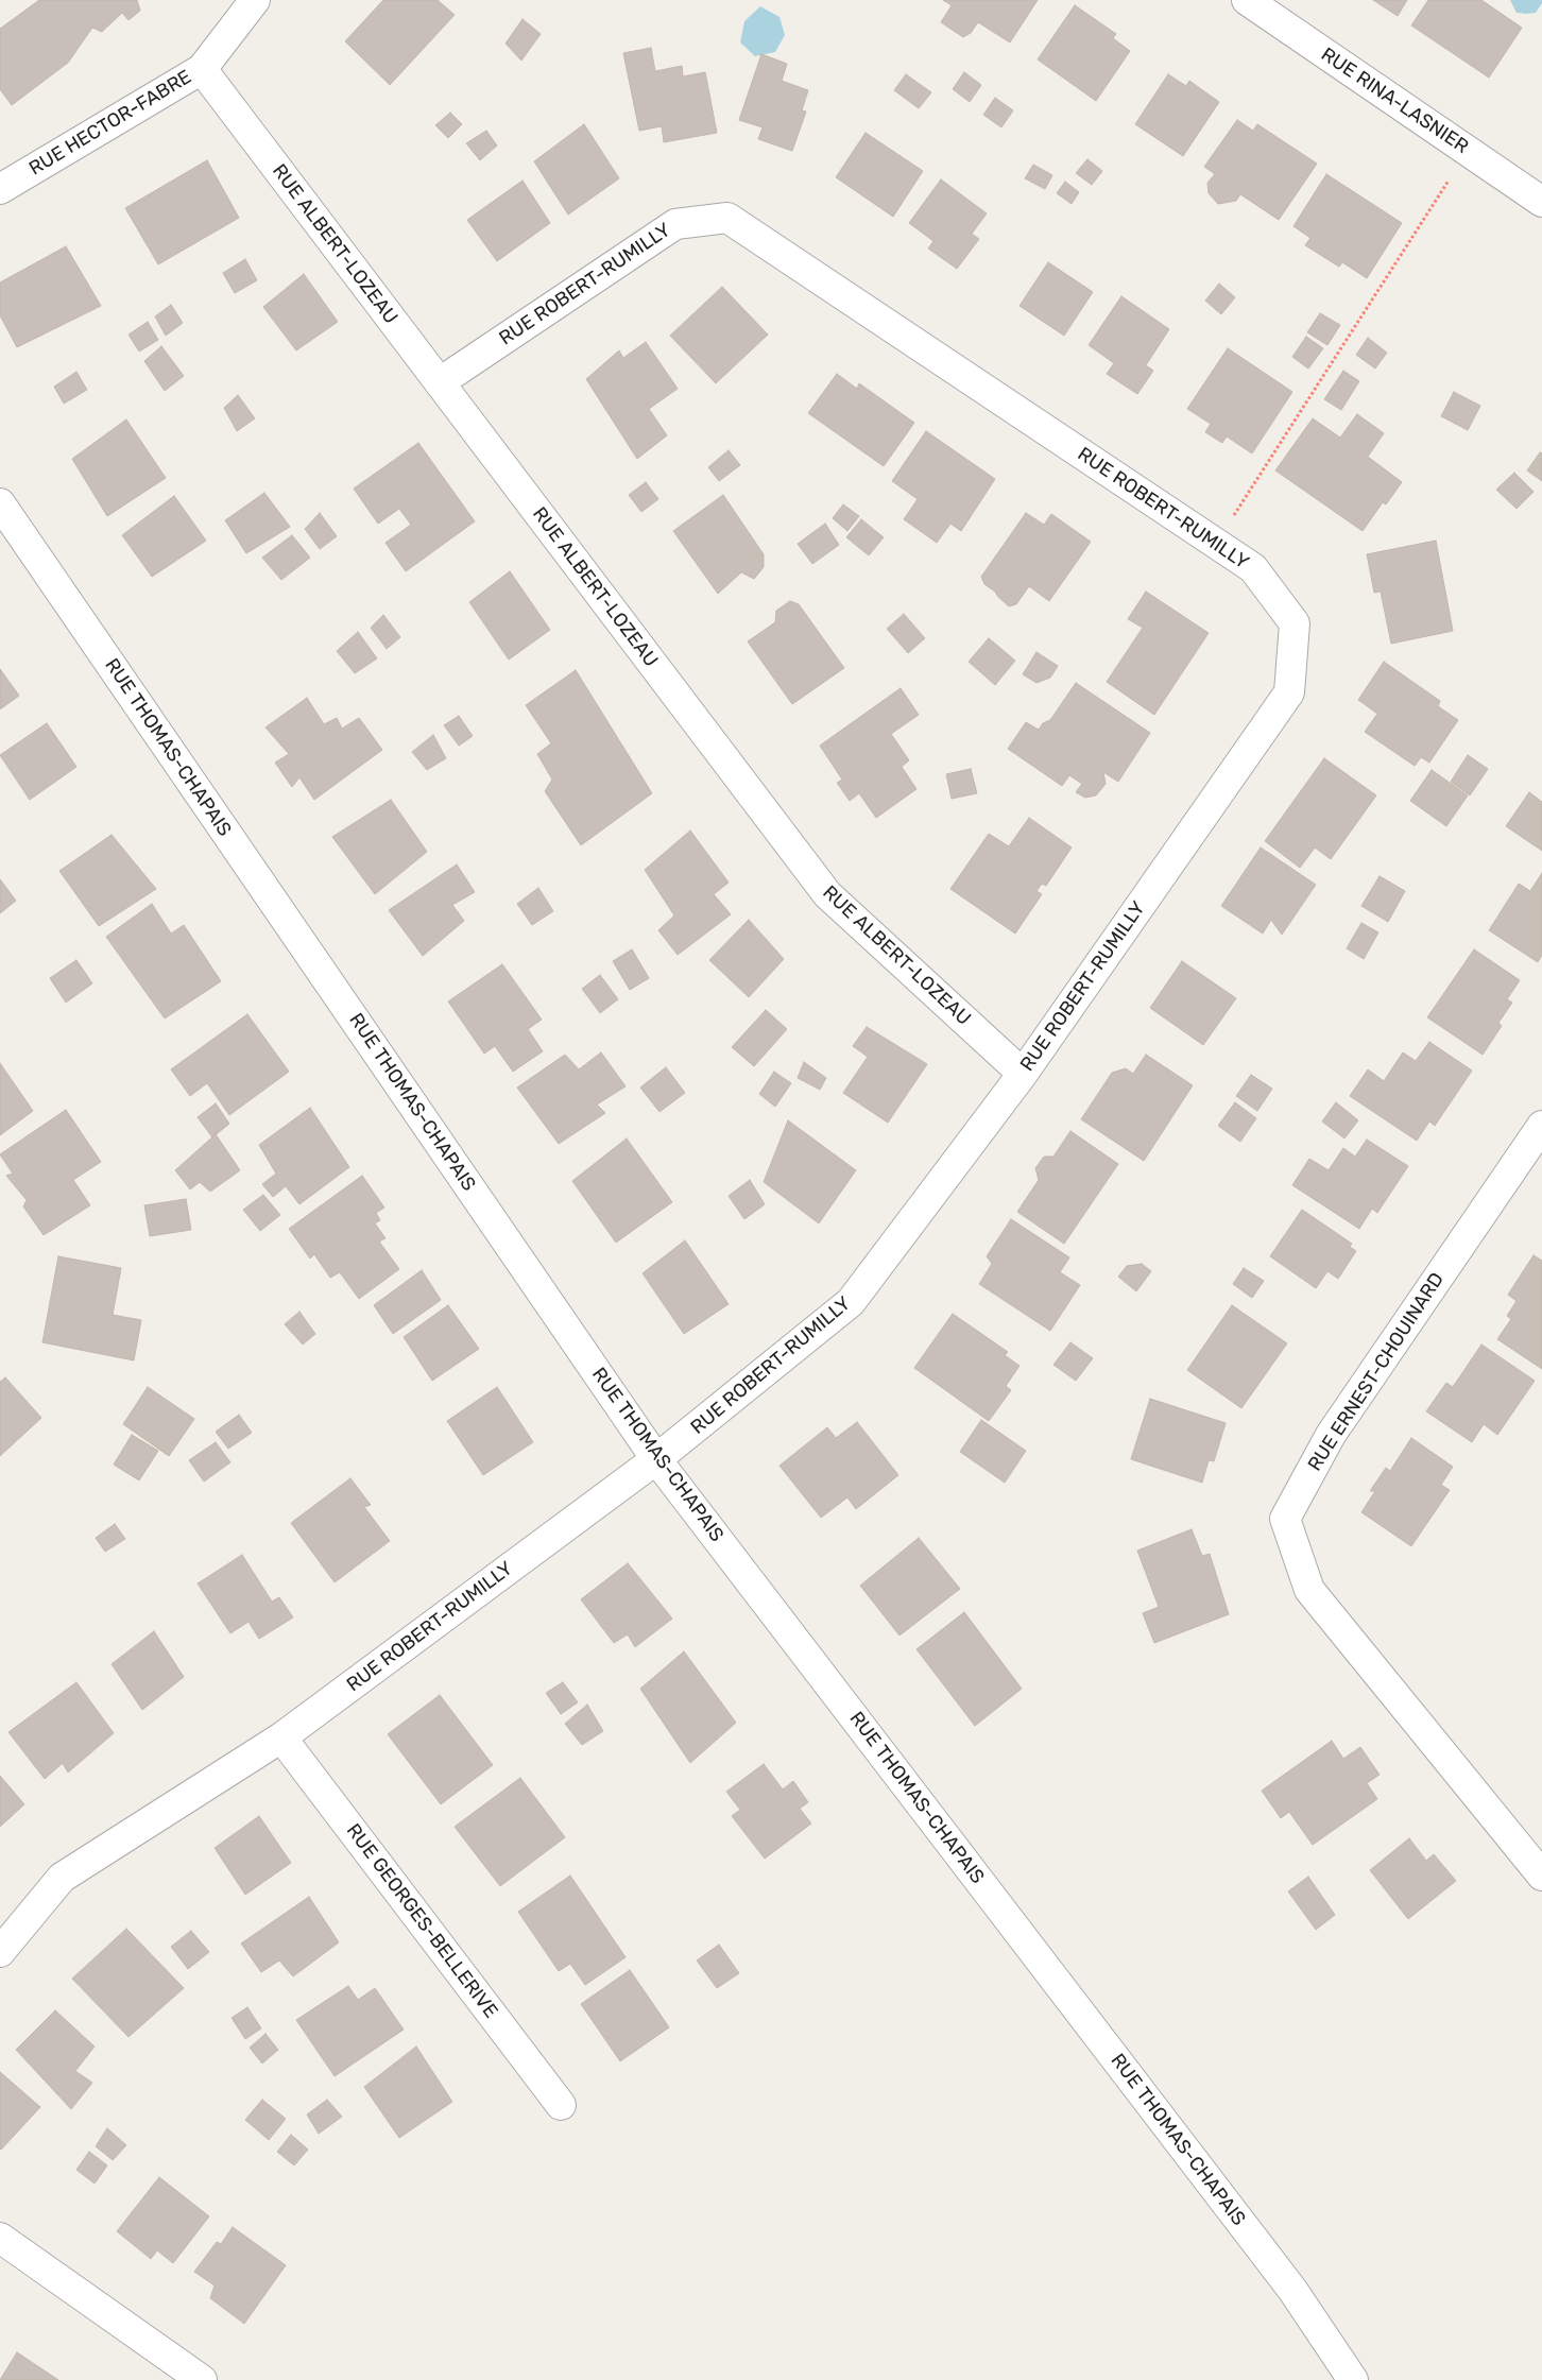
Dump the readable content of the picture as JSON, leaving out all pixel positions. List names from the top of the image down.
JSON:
{
  "streets": {
    "street": [
      "RUE RINA-LASNIER",
      "RUE HECTOR-FABRE",
      "RUE ALBERT-LOZEAU",
      "RUE ROBERT-RUMILLY",
      "RUE THOMAS-CHAPAIS",
      "RUE ERNEST-CHOUINARD",
      "RUE GEORGES-BELLERIVE"
    ]
  },
  "crossings": [
    ["RUE HECTOR-FABRE", "RUE ALBERT-LOZEAU"],
    ["RUE ALBERT-LOZEAU", "RUE ROBERT-RUMILLY"],
    ["RUE ROBERT-RUMILLY", "RUE THOMAS-CHAPAIS"],
    ["RUE ROBERT-RUMILLY", "RUE GEORGES-BELLERIVE"]
  ]
}
